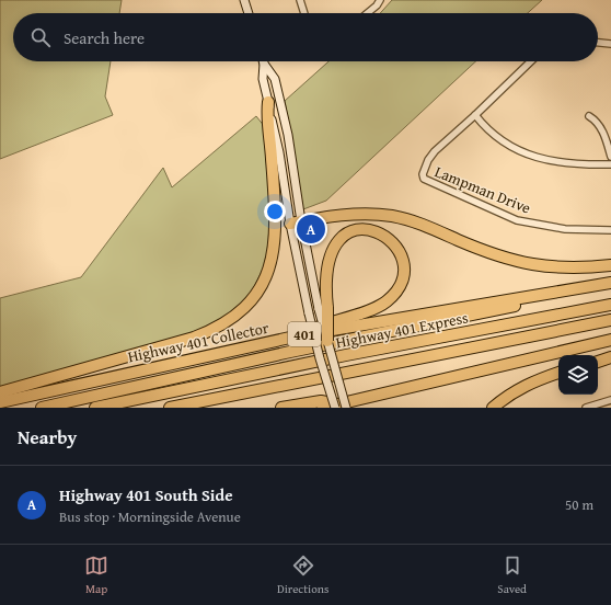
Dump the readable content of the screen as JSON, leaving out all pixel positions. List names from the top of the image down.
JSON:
{
  "streets": {
    "highway": ["Highway 401 Express", "401", "Highway 401 Collector"],
    "street": ["Lampman Drive"]
  },
  "page": {
    "search": "Search here",
    "pins": "A",
    "heading": "Nearby",
    "list": [
      {
        "mark": "A",
        "name": "Highway 401 South Side",
        "note": "Bus stop · Morningside Avenue",
        "value": "50 m"
      }
    ],
    "nav": ["Map", "Directions", "Saved"]
  }
}
